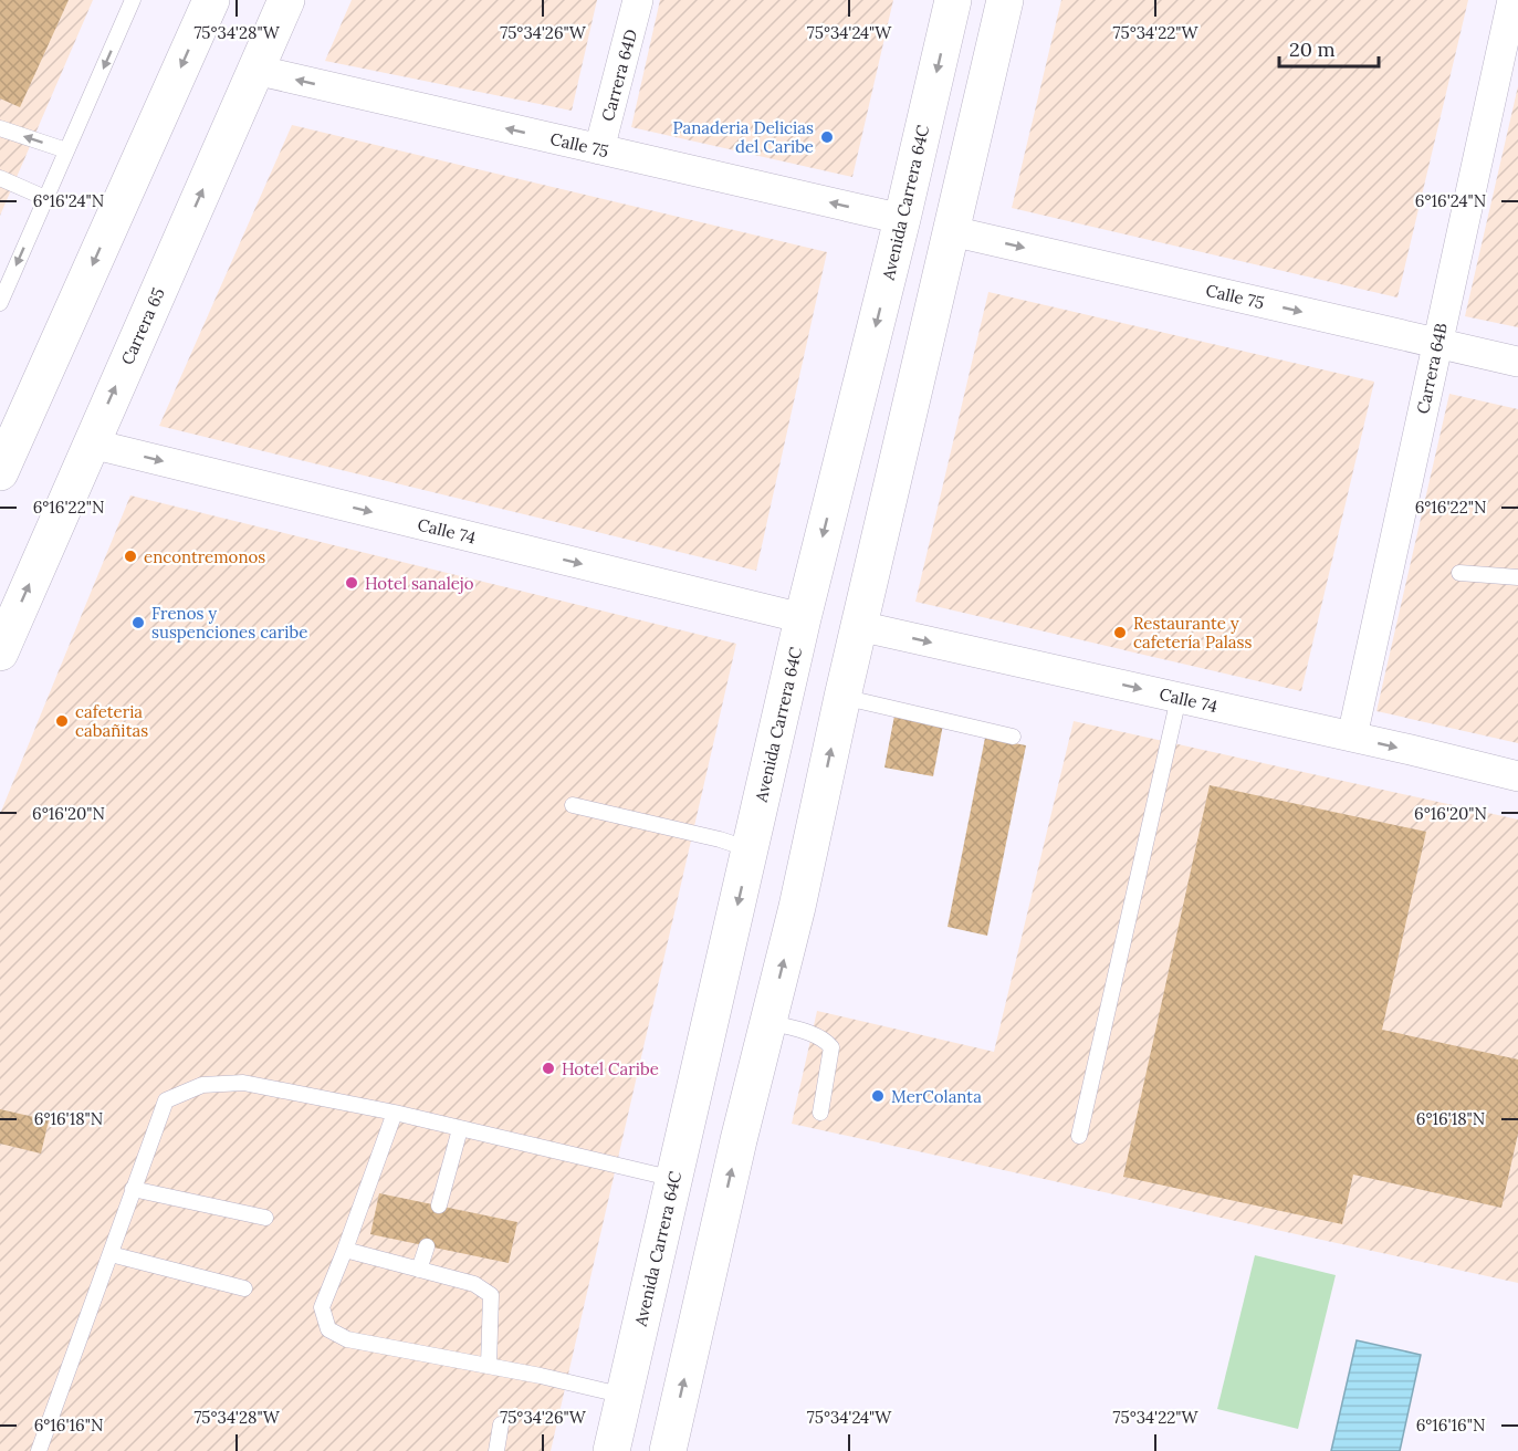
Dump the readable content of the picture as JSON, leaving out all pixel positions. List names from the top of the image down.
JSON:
{
  "streets": {
    "main road": ["Avenida Carrera 64C", "Carrera 65"],
    "street": [
      "Carrera 64D",
      "Calle 75",
      "Carrera 64B",
      "Calle 74"
    ]
  },
  "crossings": [
    ["Carrera 64D", "Calle 75"],
    ["Calle 75", "Avenida Carrera 64C"],
    ["Calle 75", "Carrera 65"],
    ["Calle 75", "Carrera 64B"],
    ["Avenida Carrera 64C", "Calle 74"],
    ["Carrera 65", "Calle 74"],
    ["Carrera 64B", "Calle 74"]
  ],
  "one_way": ["Calle 74"],
  "places": [
    "Panaderia Delicias del Caribe",
    "encontremonos",
    "Hotel sanalejo",
    "Frenos y suspenciones caribe",
    "Restaurante y cafetería Palass",
    "cafeteria cabañitas",
    "Hotel Caribe",
    "MerColanta"
  ],
  "scale_bar": "20 m",
  "coordinates": [
    "75°34'28\"W",
    "75°34'26\"W",
    "75°34'24\"W",
    "75°34'22\"W",
    "6°16'24\"N",
    "6°16'22\"N",
    "6°16'20\"N",
    "6°16'18\"N",
    "6°16'16\"N"
  ]
}
